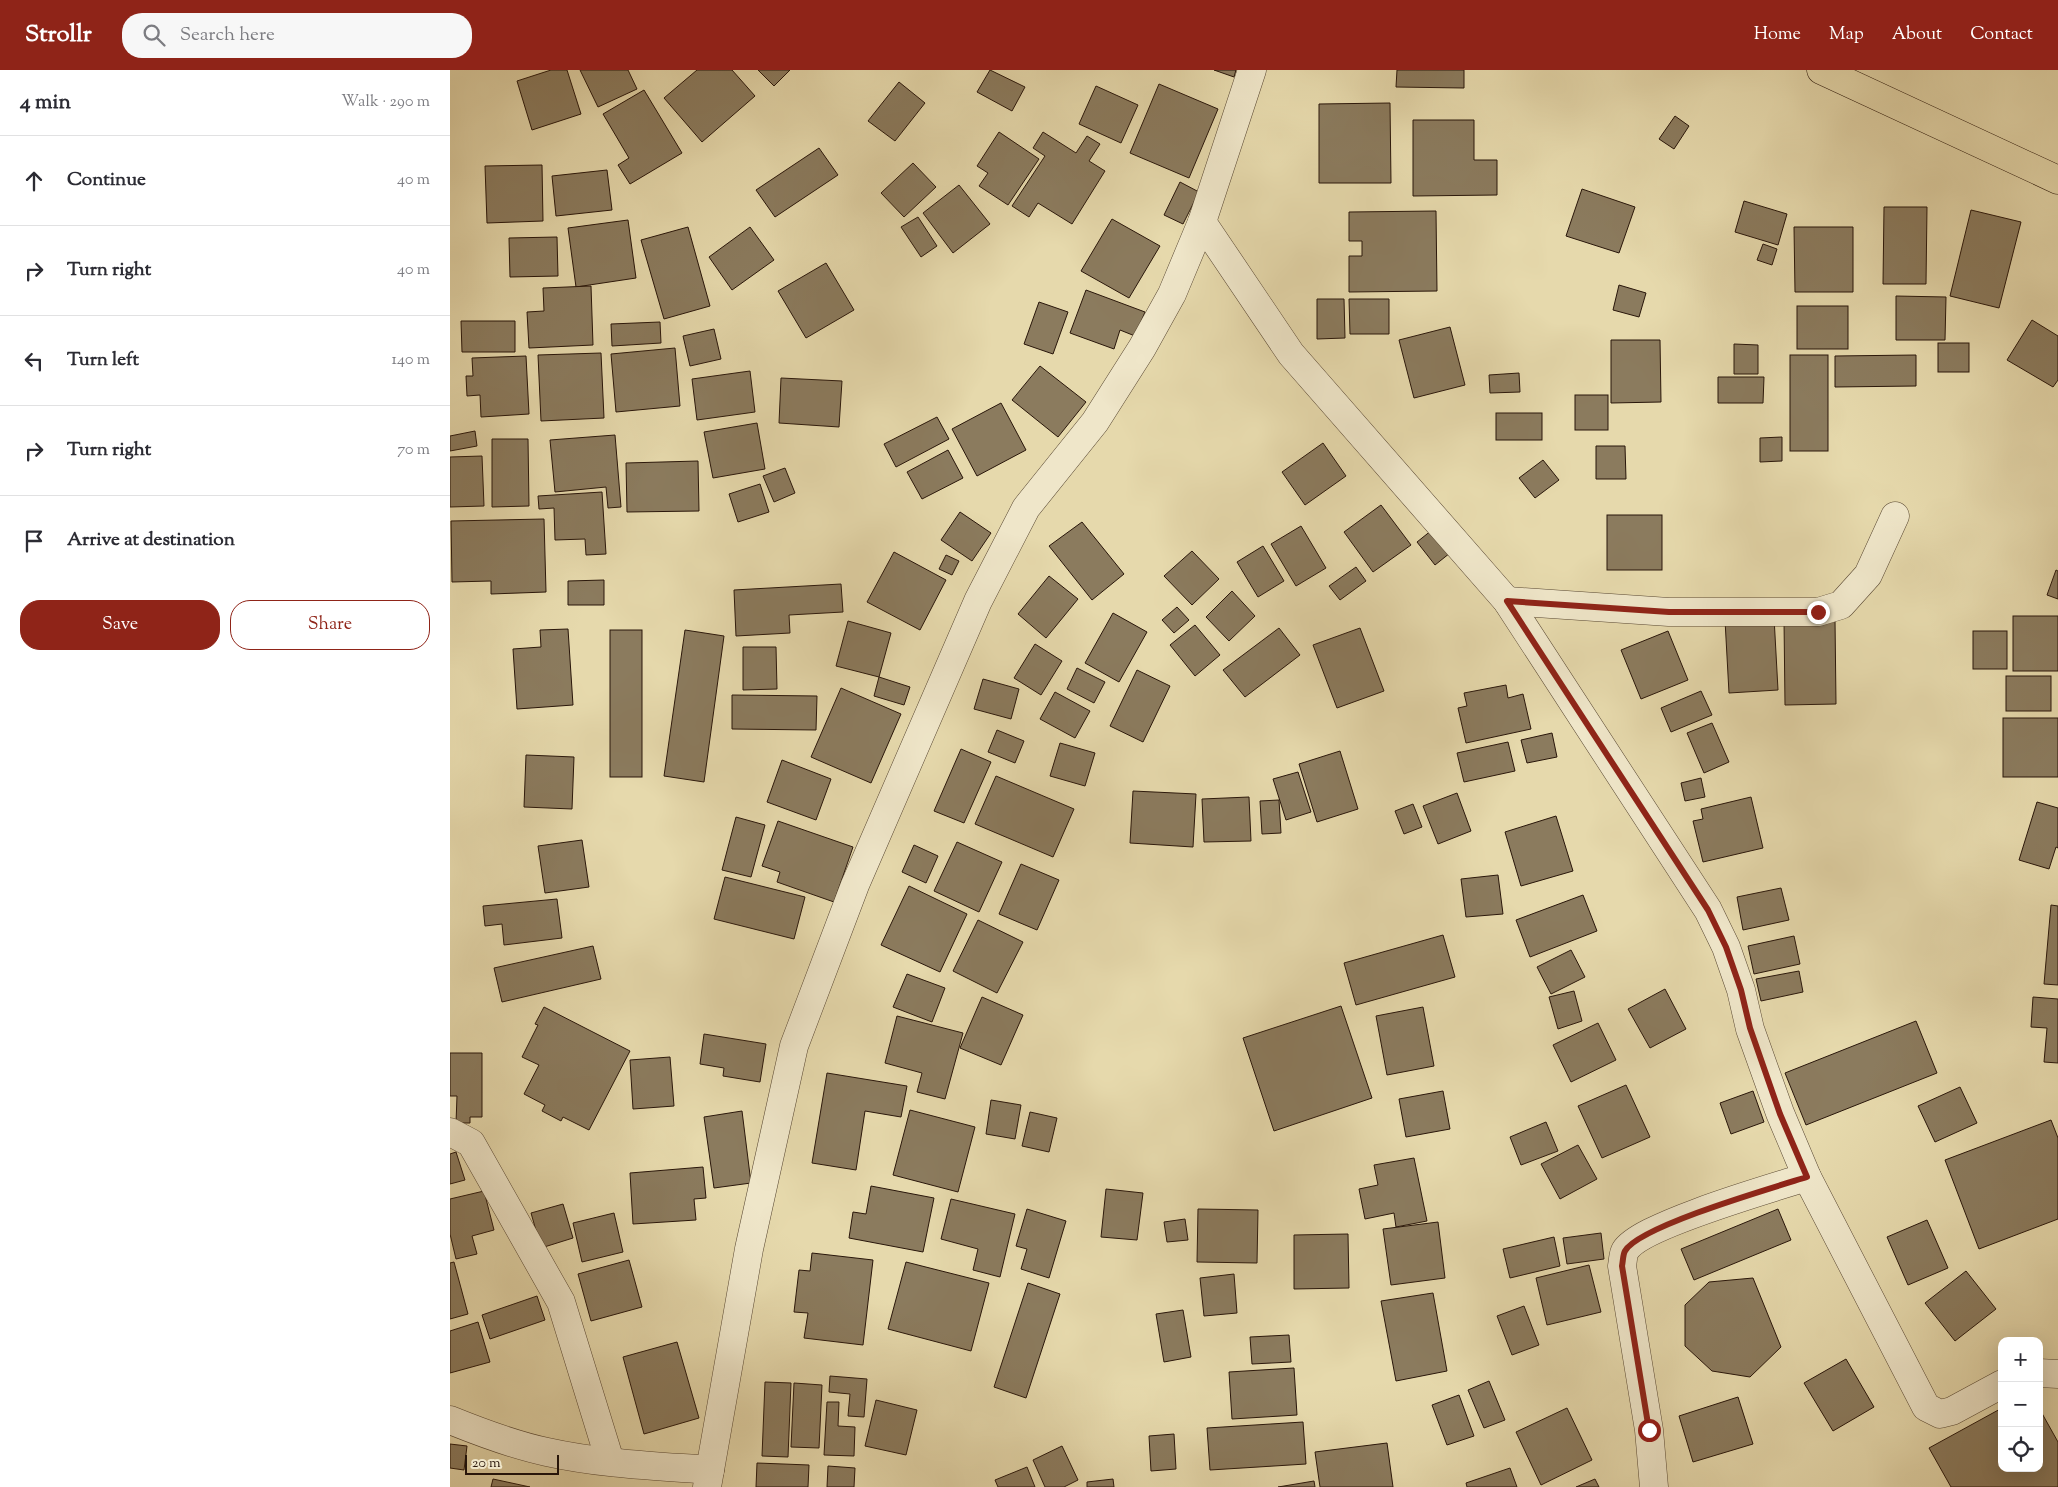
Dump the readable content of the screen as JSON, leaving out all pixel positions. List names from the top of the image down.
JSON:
{
  "scale_bar": "20 m",
  "page": {
    "header": "Strollr",
    "search": "Search here",
    "nav": [
      "Home",
      "Map",
      "About",
      "Contact"
    ],
    "heading": ["4 min", "Walk · 290 m"],
    "list": [
      ["Continue", "40 m"],
      ["Turn right", "40 m"],
      ["Turn left", "140 m"],
      ["Turn right", "70 m"],
      "Arrive at destination"
    ],
    "buttons": ["Save", "Share"],
    "map_buttons": ["+", "−"],
    "scale": "20 m"
  }
}
